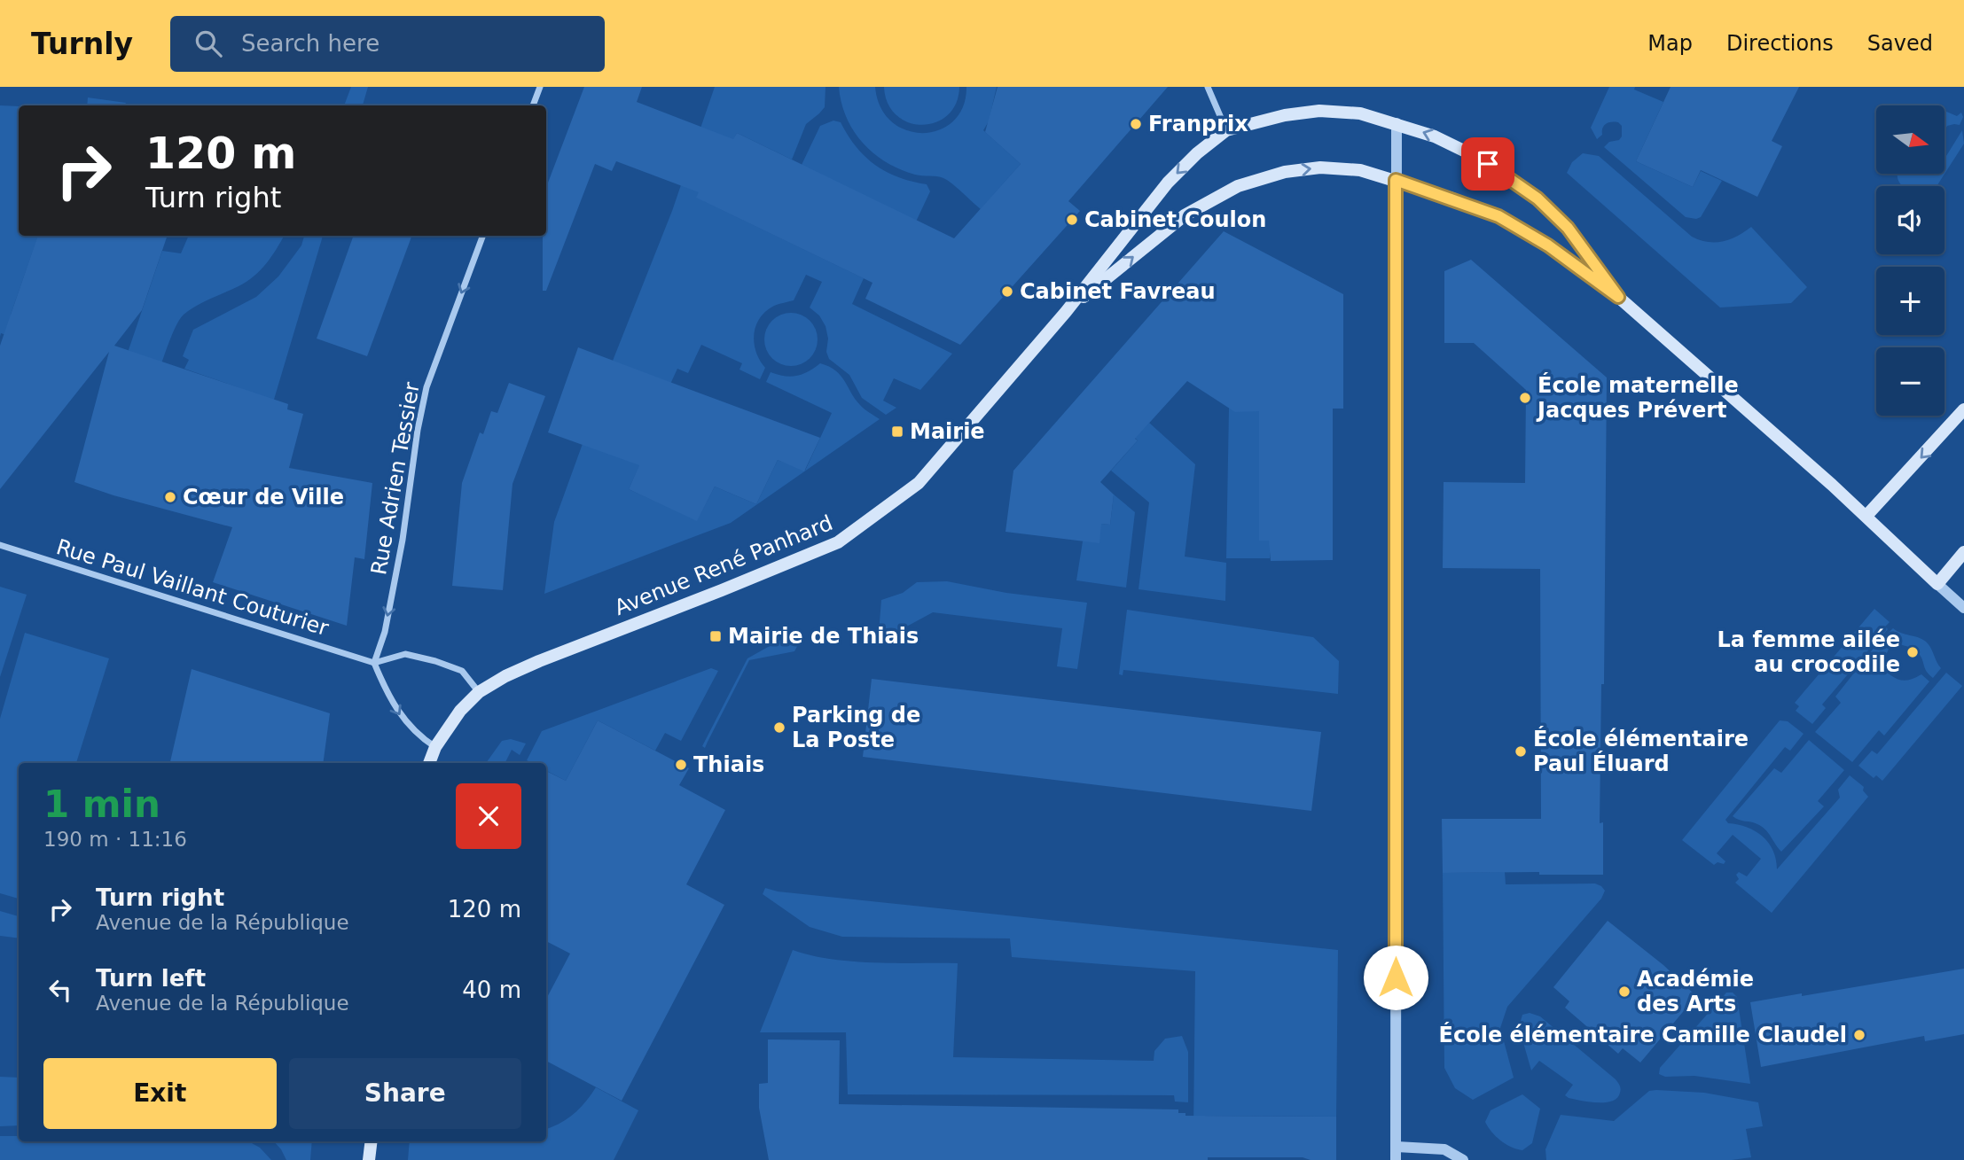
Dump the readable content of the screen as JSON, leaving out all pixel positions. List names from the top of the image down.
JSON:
{
  "streets": {
    "main road": ["Avenue René Panhard"],
    "street": ["Rue Adrien Tessier", "Rue Paul Vaillant Couturier"]
  },
  "crossings": [
    ["Rue Adrien Tessier", "Rue Paul Vaillant Couturier"]
  ],
  "one_way": ["Rue Adrien Tessier"],
  "places": {
    "other": [
      "Franprix",
      "Cabinet Coulon",
      "Cabinet Favreau",
      "École maternelle Jacques Prévert",
      "Cœur de Ville",
      "La femme ailée au crocodile",
      "Parking de La Poste",
      "École élémentaire Paul Éluard",
      "Thiais",
      "Académie des Arts",
      "École élémentaire Camille Claudel"
    ],
    "transit": ["Mairie", "Mairie de Thiais"]
  },
  "north": "right",
  "page": {
    "header": "Turnly",
    "search": "Search here",
    "nav": ["Map", "Directions", "Saved"],
    "map_buttons": ["+", "−"],
    "turn": ["120 m", "Turn right"],
    "heading": ["1 min", "190 m · 11:16"],
    "list": [
      {
        "name": "Turn right",
        "note": "Avenue de la République",
        "value": "120 m"
      },
      {
        "name": "Turn left",
        "note": "Avenue de la République",
        "value": "40 m"
      }
    ],
    "buttons": ["Exit", "Share"]
  }
}
